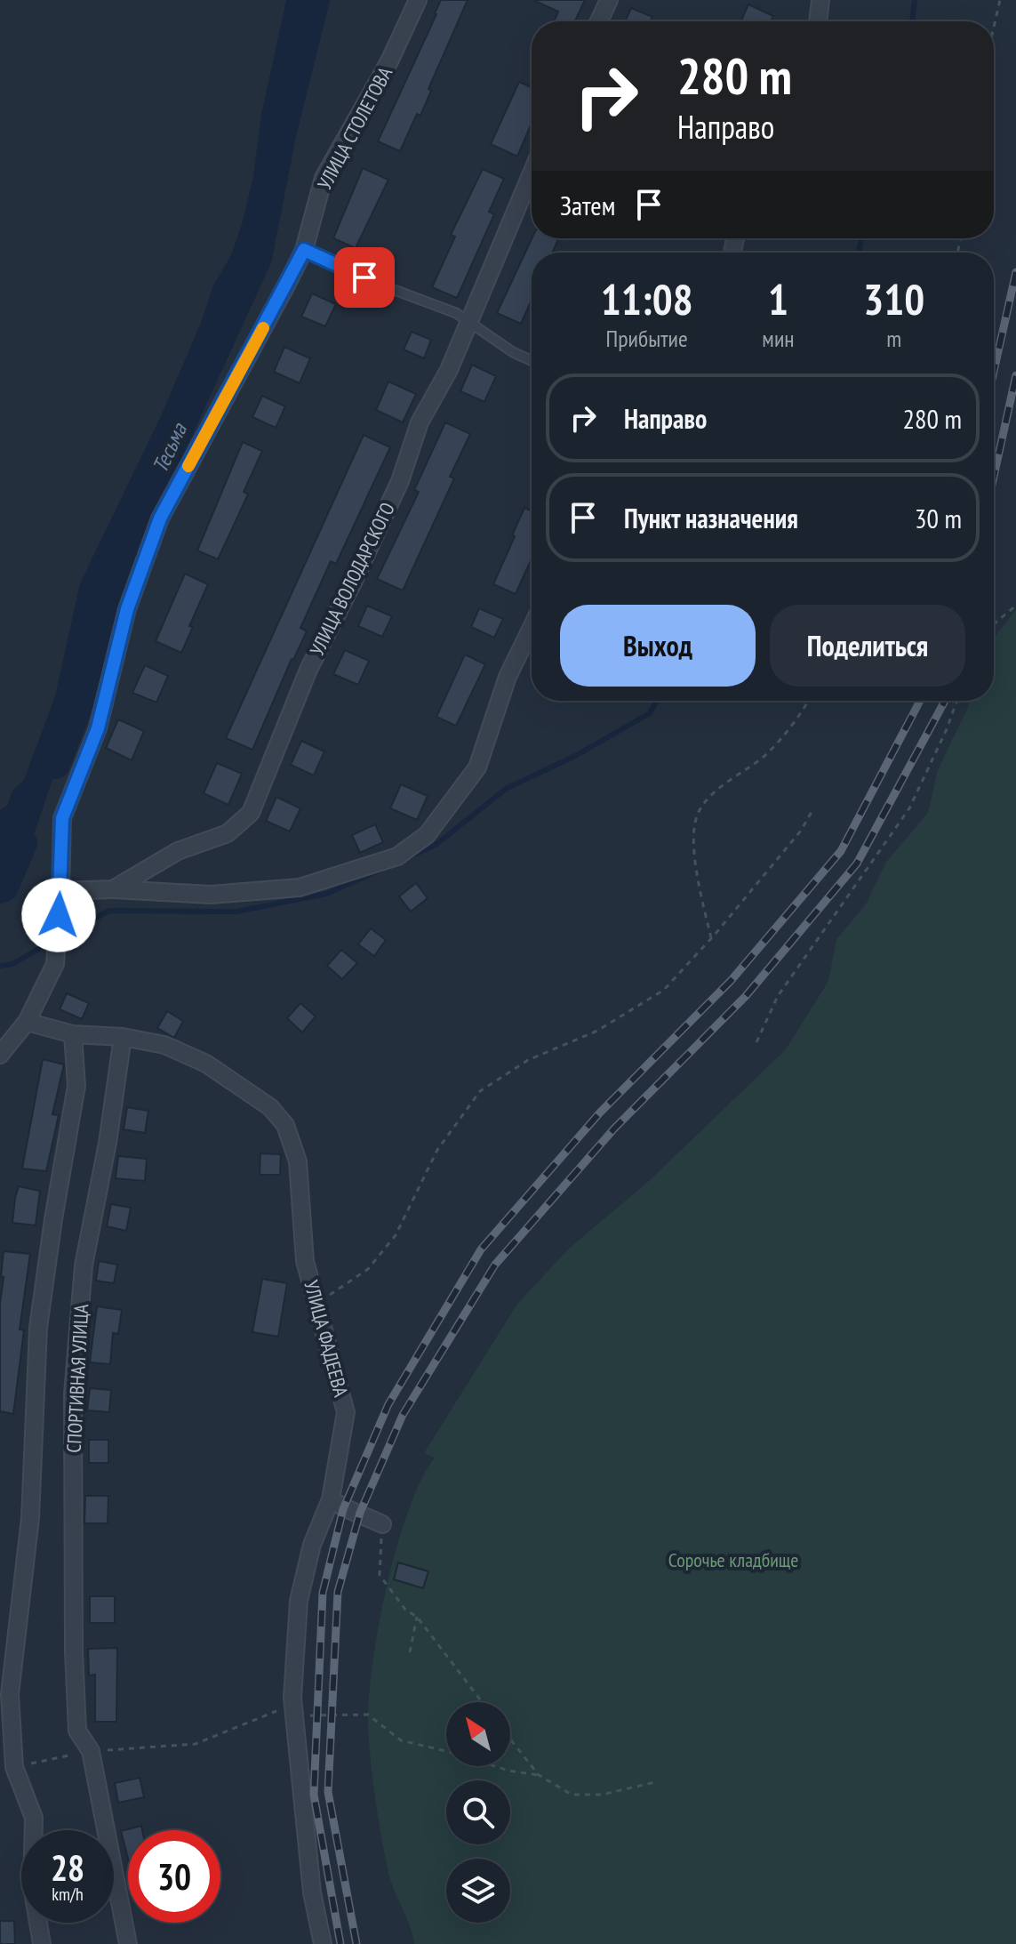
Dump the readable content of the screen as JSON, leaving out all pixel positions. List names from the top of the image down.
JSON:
{
  "streets": {
    "street": [
      "УЛИЦА СТОЛЕТОВА",
      "УЛИЦА ВОЛОДАРСКОГО",
      "УЛИЦА ФАДЕЕВА",
      "СПОРТИВНАЯ УЛИЦА"
    ]
  },
  "crossings": [
    ["УЛИЦА СТОЛЕТОВА", "УЛИЦА ВОЛОДАРСКОГО"],
    ["УЛИЦА ФАДЕЕВА", "СПОРТИВНАЯ УЛИЦА"]
  ],
  "water": ["Тесьма"],
  "parks": ["Сорочье кладбище"],
  "north": "top left",
  "page": {
    "turn": ["280 m", "Направо"],
    "then": "Затем",
    "eta": [
      "11:08",
      "Прибытие",
      "1",
      "мин",
      "310",
      "m"
    ],
    "list": [
      {
        "name": "Направо",
        "value": "280 m"
      },
      {
        "name": "Пункт назначения",
        "value": "30 m"
      }
    ],
    "buttons": ["Выход", "Поделиться"],
    "speed": "28 km/h",
    "limit": "30"
  }
}
